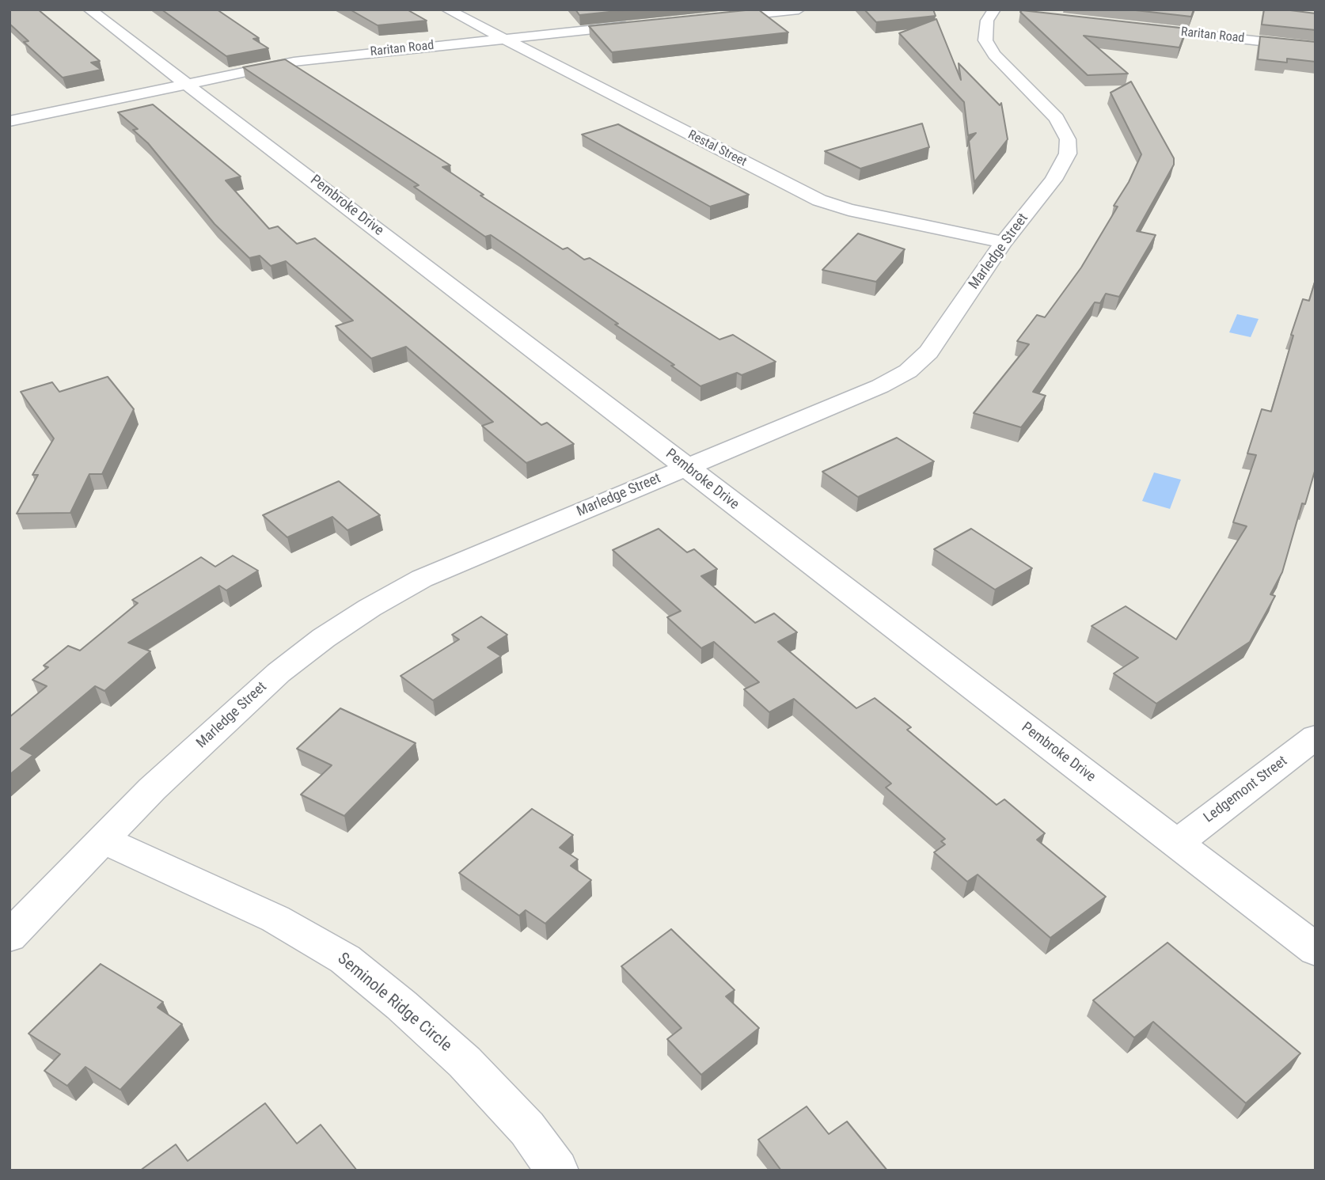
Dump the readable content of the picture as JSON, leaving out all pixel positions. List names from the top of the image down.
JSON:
{
  "streets": {
    "street": [
      "Raritan Road",
      "Restal Street",
      "Pembroke Drive",
      "Marledge Street",
      "Ledgemont Street",
      "Seminole Ridge Circle"
    ]
  },
  "crossings": [
    ["Raritan Road", "Restal Street"],
    ["Raritan Road", "Pembroke Drive"],
    ["Restal Street", "Marledge Street"],
    ["Pembroke Drive", "Marledge Street"],
    ["Pembroke Drive", "Ledgemont Street"],
    ["Marledge Street", "Seminole Ridge Circle"]
  ]
}
